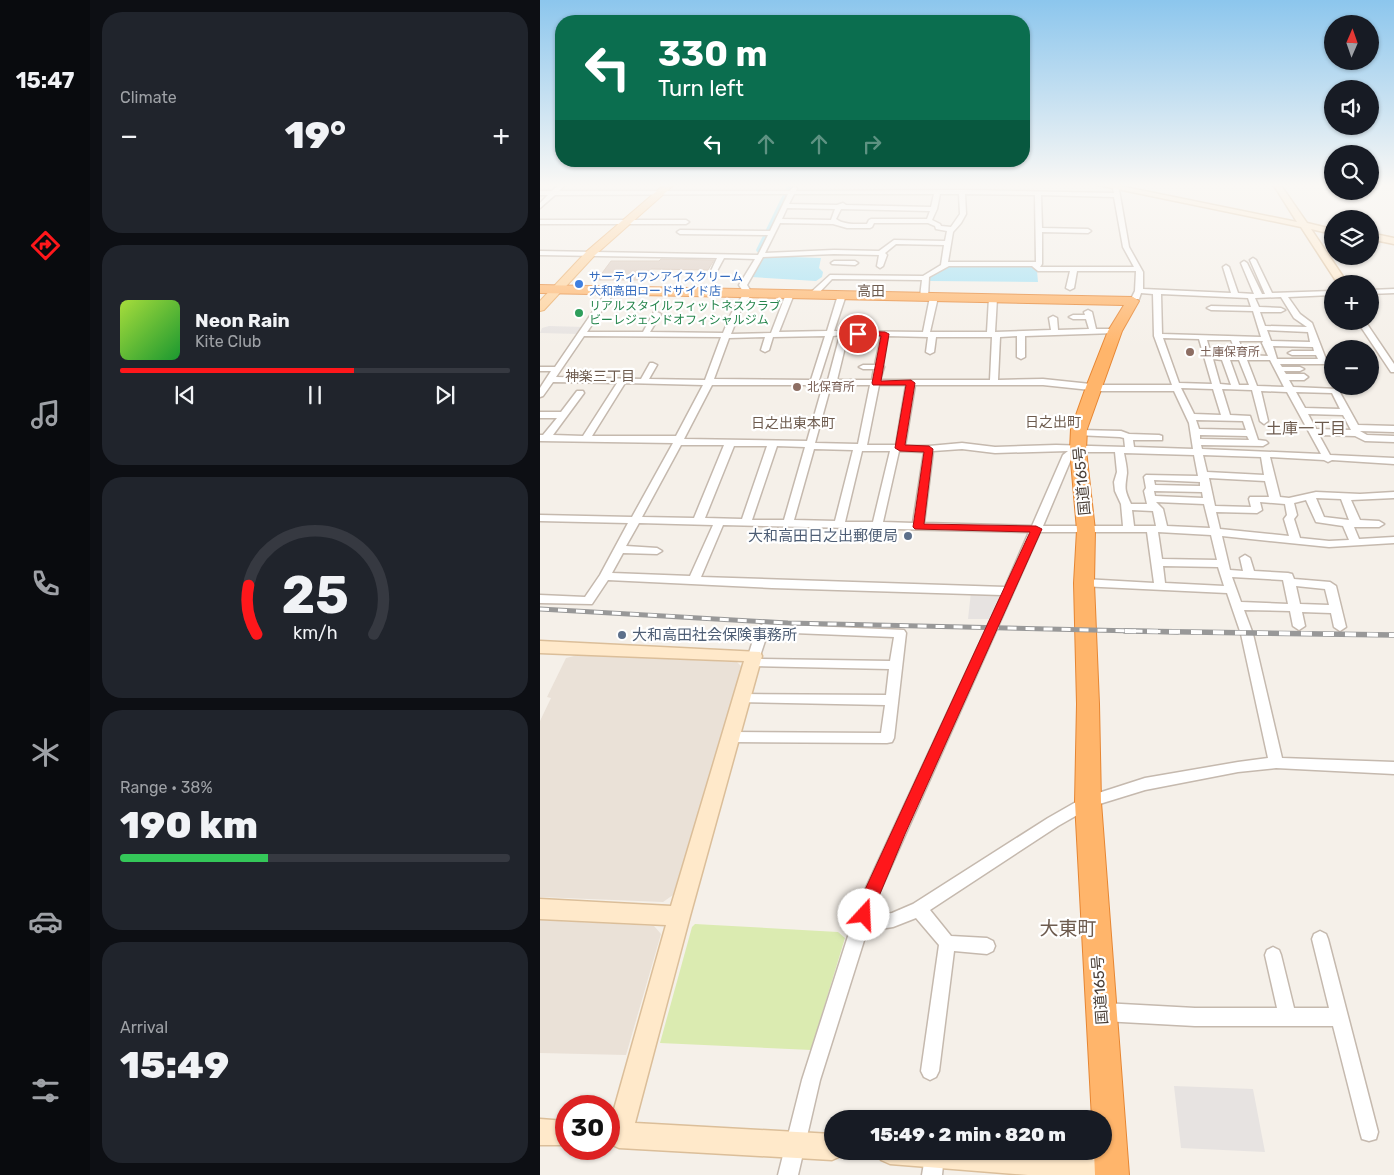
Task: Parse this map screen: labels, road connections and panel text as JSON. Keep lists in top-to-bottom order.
{
  "streets": {
    "highway": ["国道165号"]
  },
  "districts": [
    "高田",
    "神楽三丁目",
    "日之出町",
    "日之出東本町",
    "土庫一丁目",
    "大東町"
  ],
  "places": [
    "サーティワンアイスクリーム 大和高田ロードサイド店",
    "リアルスタイルフィットネスクラブ ビーレジェンドオフィシャルジム",
    "土庫保育所",
    "北保育所",
    "大和高田日之出郵便局",
    "大和高田社会保険事務所"
  ],
  "north": "top",
  "page": {
    "tabs": "15:47",
    "tile": [
      "Climate",
      ["Range · 38%", "190 km"],
      ["Arrival", "15:49"]
    ],
    "map_buttons": ["+", "−"],
    "turn": ["330 m", "Turn left"],
    "heat": ["−", "19°", "+"],
    "song": ["Neon Rain", "Kite Club"],
    "limit": "30",
    "trip": "15:49 · 2 min · 820 m",
    "gauge": ["25", "km/h"]
  }
}
